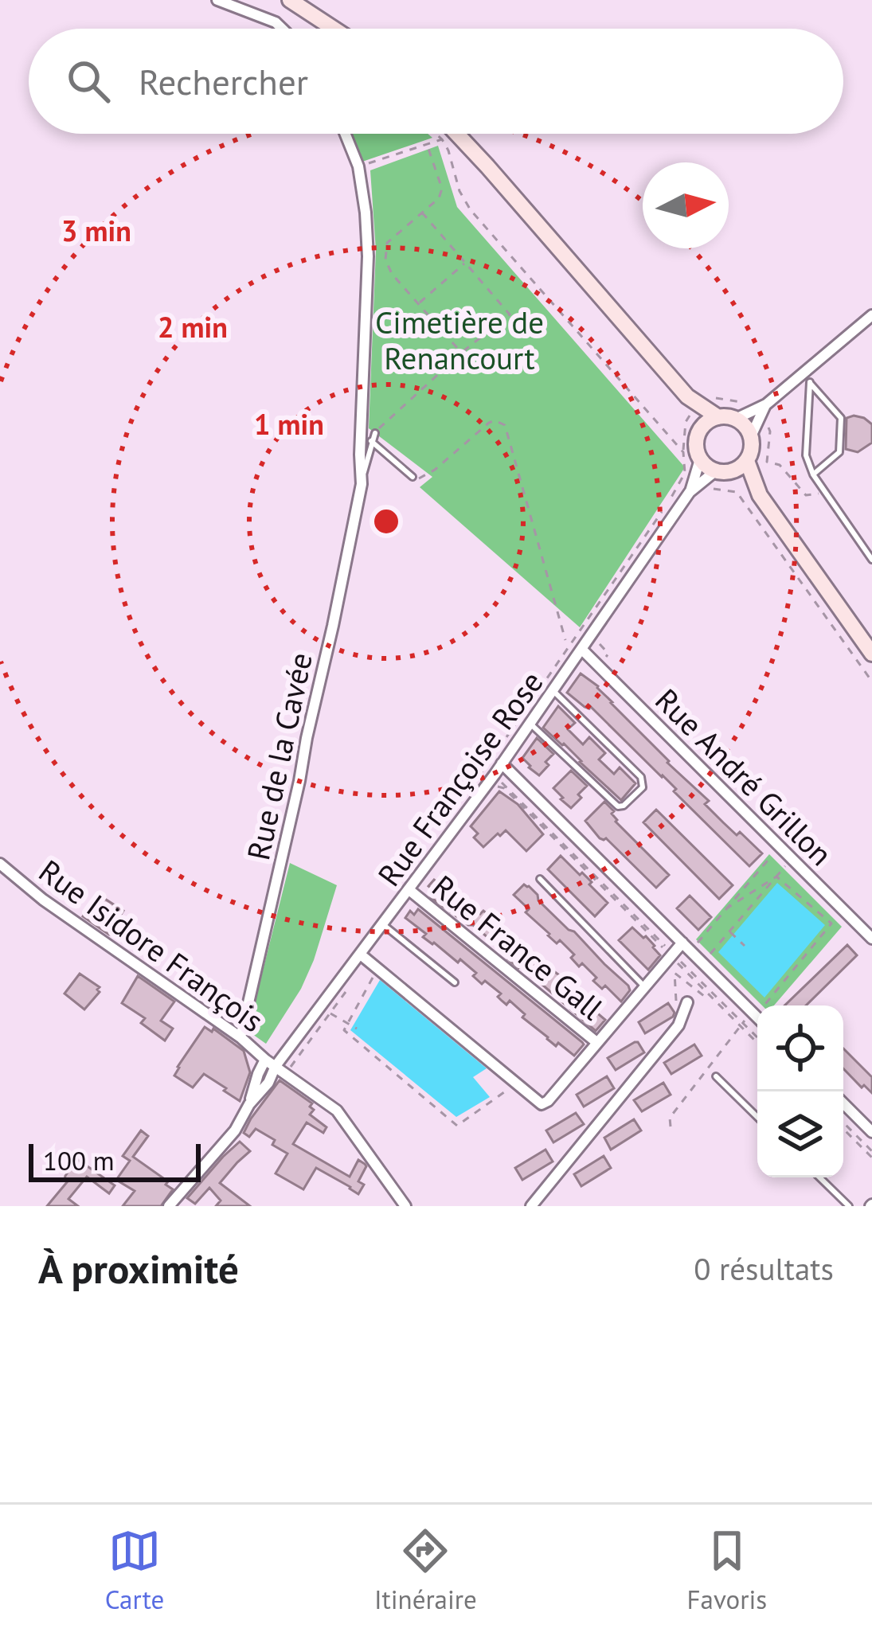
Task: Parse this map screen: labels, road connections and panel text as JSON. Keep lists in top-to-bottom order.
{
  "streets": {
    "street": [
      "Rue de la Cavée",
      "Rue André Grillon",
      "Rue Françoise Rose",
      "Rue Isidore François",
      "Rue France Gall"
    ]
  },
  "crossings": [
    ["Rue de la Cavée", "Rue Isidore François"],
    ["Rue André Grillon", "Rue Françoise Rose"],
    ["Rue Françoise Rose", "Rue Isidore François"],
    ["Rue Françoise Rose", "Rue France Gall"]
  ],
  "parks": ["Cimetière de Renancourt"],
  "scale_bar": "100 m",
  "north": "right",
  "page": {
    "search": "Rechercher",
    "scale": "100 m",
    "heading": ["À proximité", "0 résultats"],
    "nav": ["Carte", "Itinéraire", "Favoris"]
  },
  "rings": ["3 min", "2 min", "1 min"]
}
